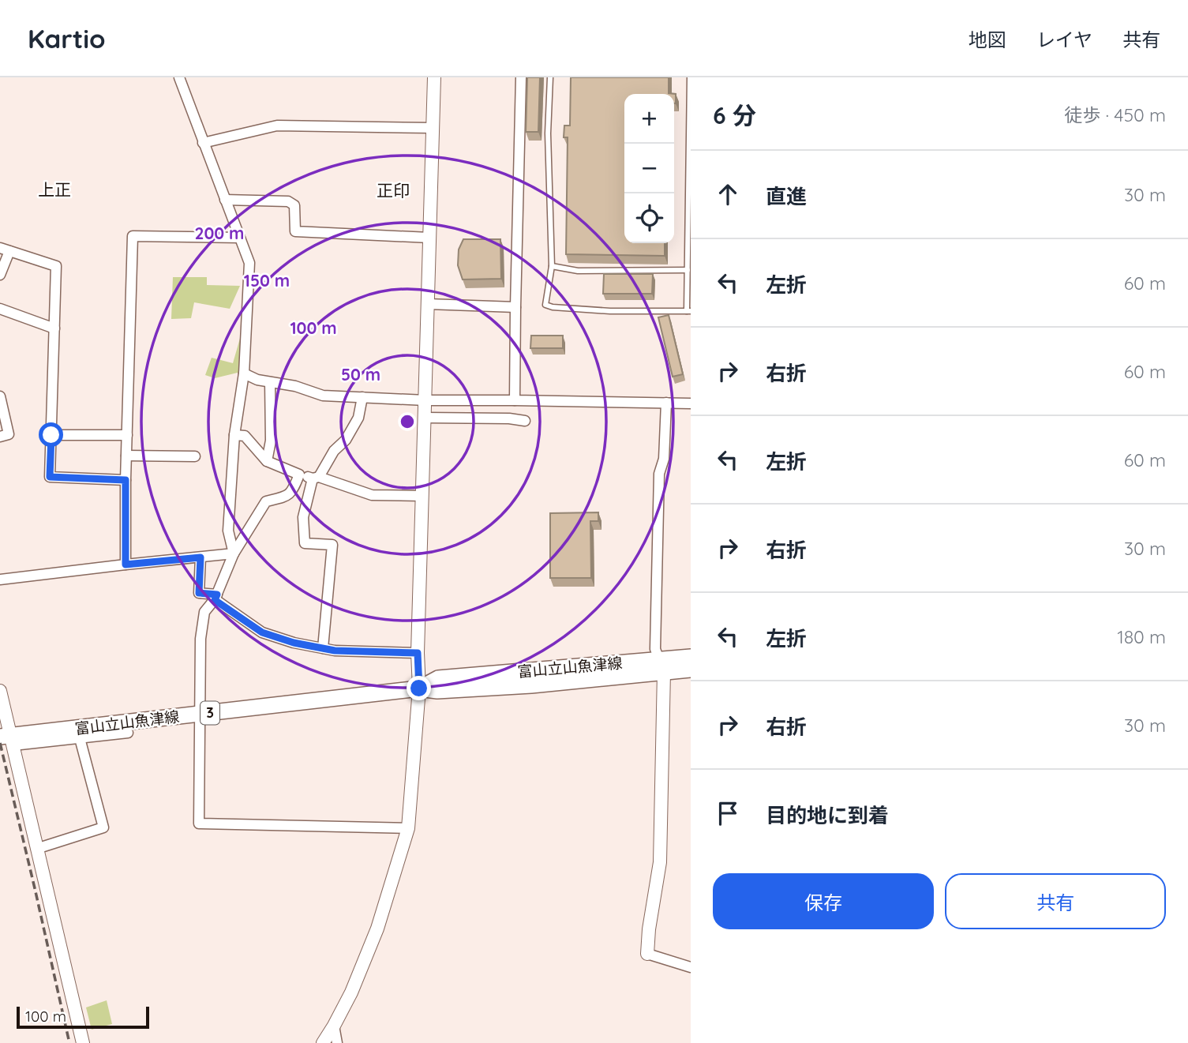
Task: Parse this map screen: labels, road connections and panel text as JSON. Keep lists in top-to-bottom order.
{
  "streets": {
    "main road": ["富山立山魚津線", "3"]
  },
  "districts": ["上正", "正印"],
  "scale_bar": "100 m",
  "page": {
    "header": "Kartio",
    "nav": ["地図", "レイヤ", "共有"],
    "heading": ["6 分", "徒歩 · 450 m"],
    "map_buttons": ["+", "−"],
    "list": [
      ["直進", "30 m"],
      ["左折", "60 m"],
      ["右折", "60 m"],
      ["左折", "60 m"],
      ["右折", "30 m"],
      ["左折", "180 m"],
      ["右折", "30 m"],
      "目的地に到着"
    ],
    "buttons": ["保存", "共有"],
    "scale": "100 m"
  },
  "rings": [
    "200 m",
    "150 m",
    "100 m",
    "50 m"
  ]
}
